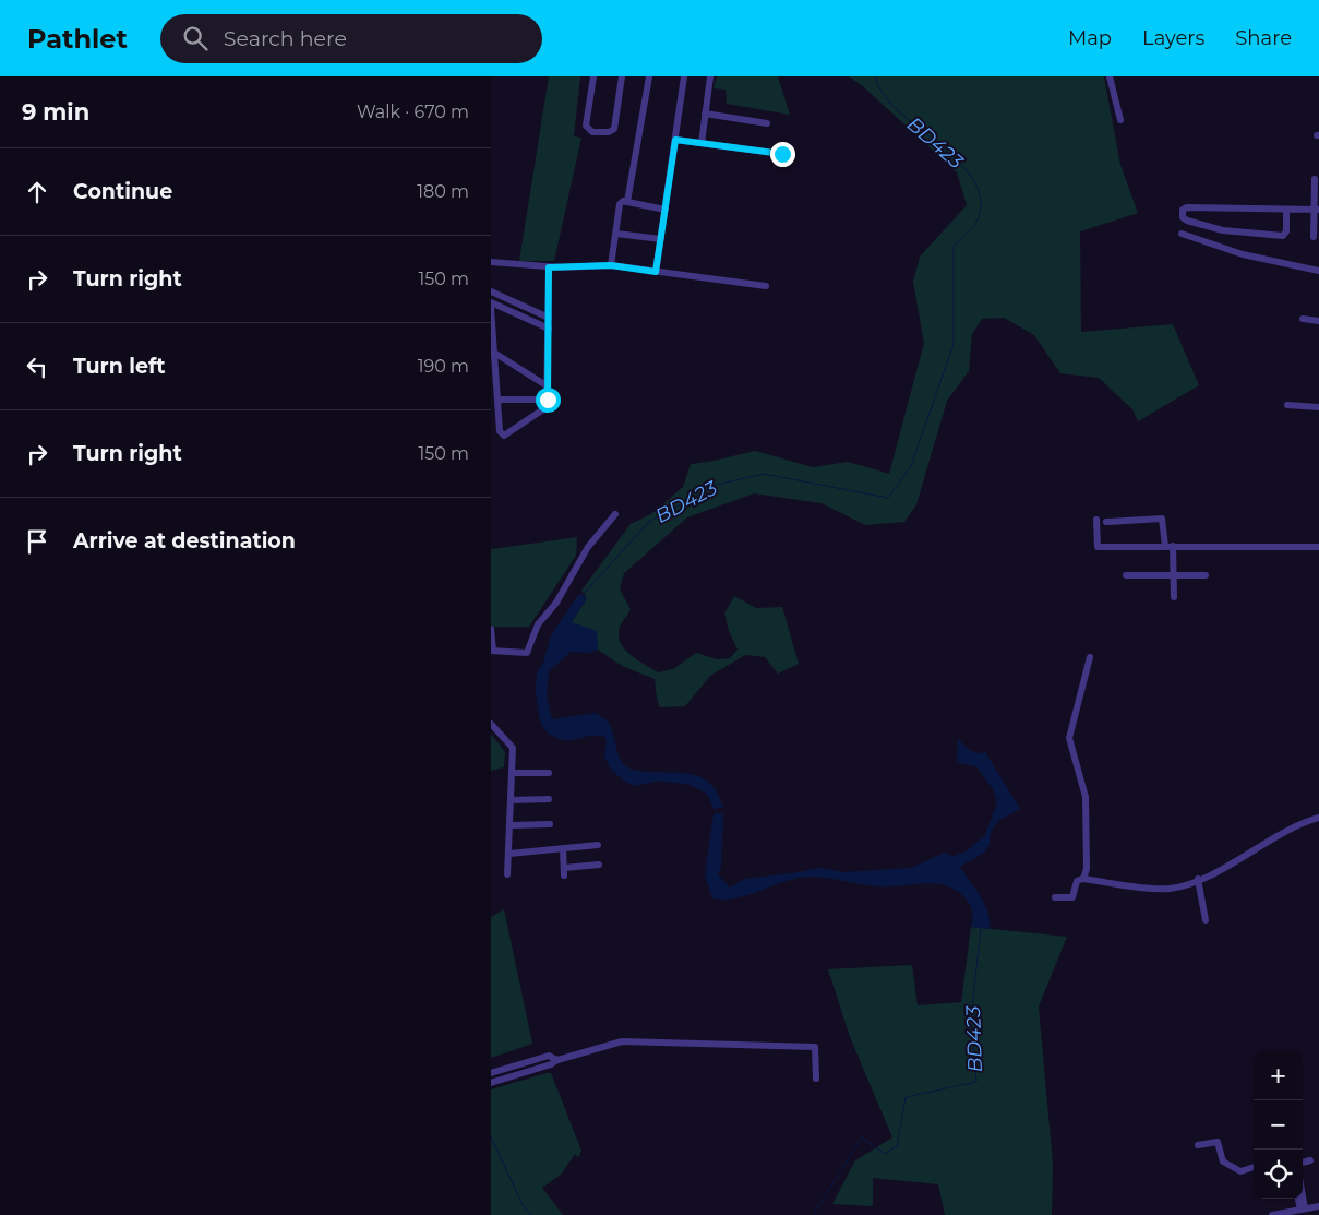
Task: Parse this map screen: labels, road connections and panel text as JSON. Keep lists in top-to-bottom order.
{
  "water": ["BD423"],
  "page": {
    "header": "Pathlet",
    "search": "Search here",
    "nav": ["Map", "Layers", "Share"],
    "heading": ["9 min", "Walk · 670 m"],
    "list": [
      ["Continue", "180 m"],
      ["Turn right", "150 m"],
      ["Turn left", "190 m"],
      ["Turn right", "150 m"],
      "Arrive at destination"
    ],
    "map_buttons": ["+", "−"]
  }
}
